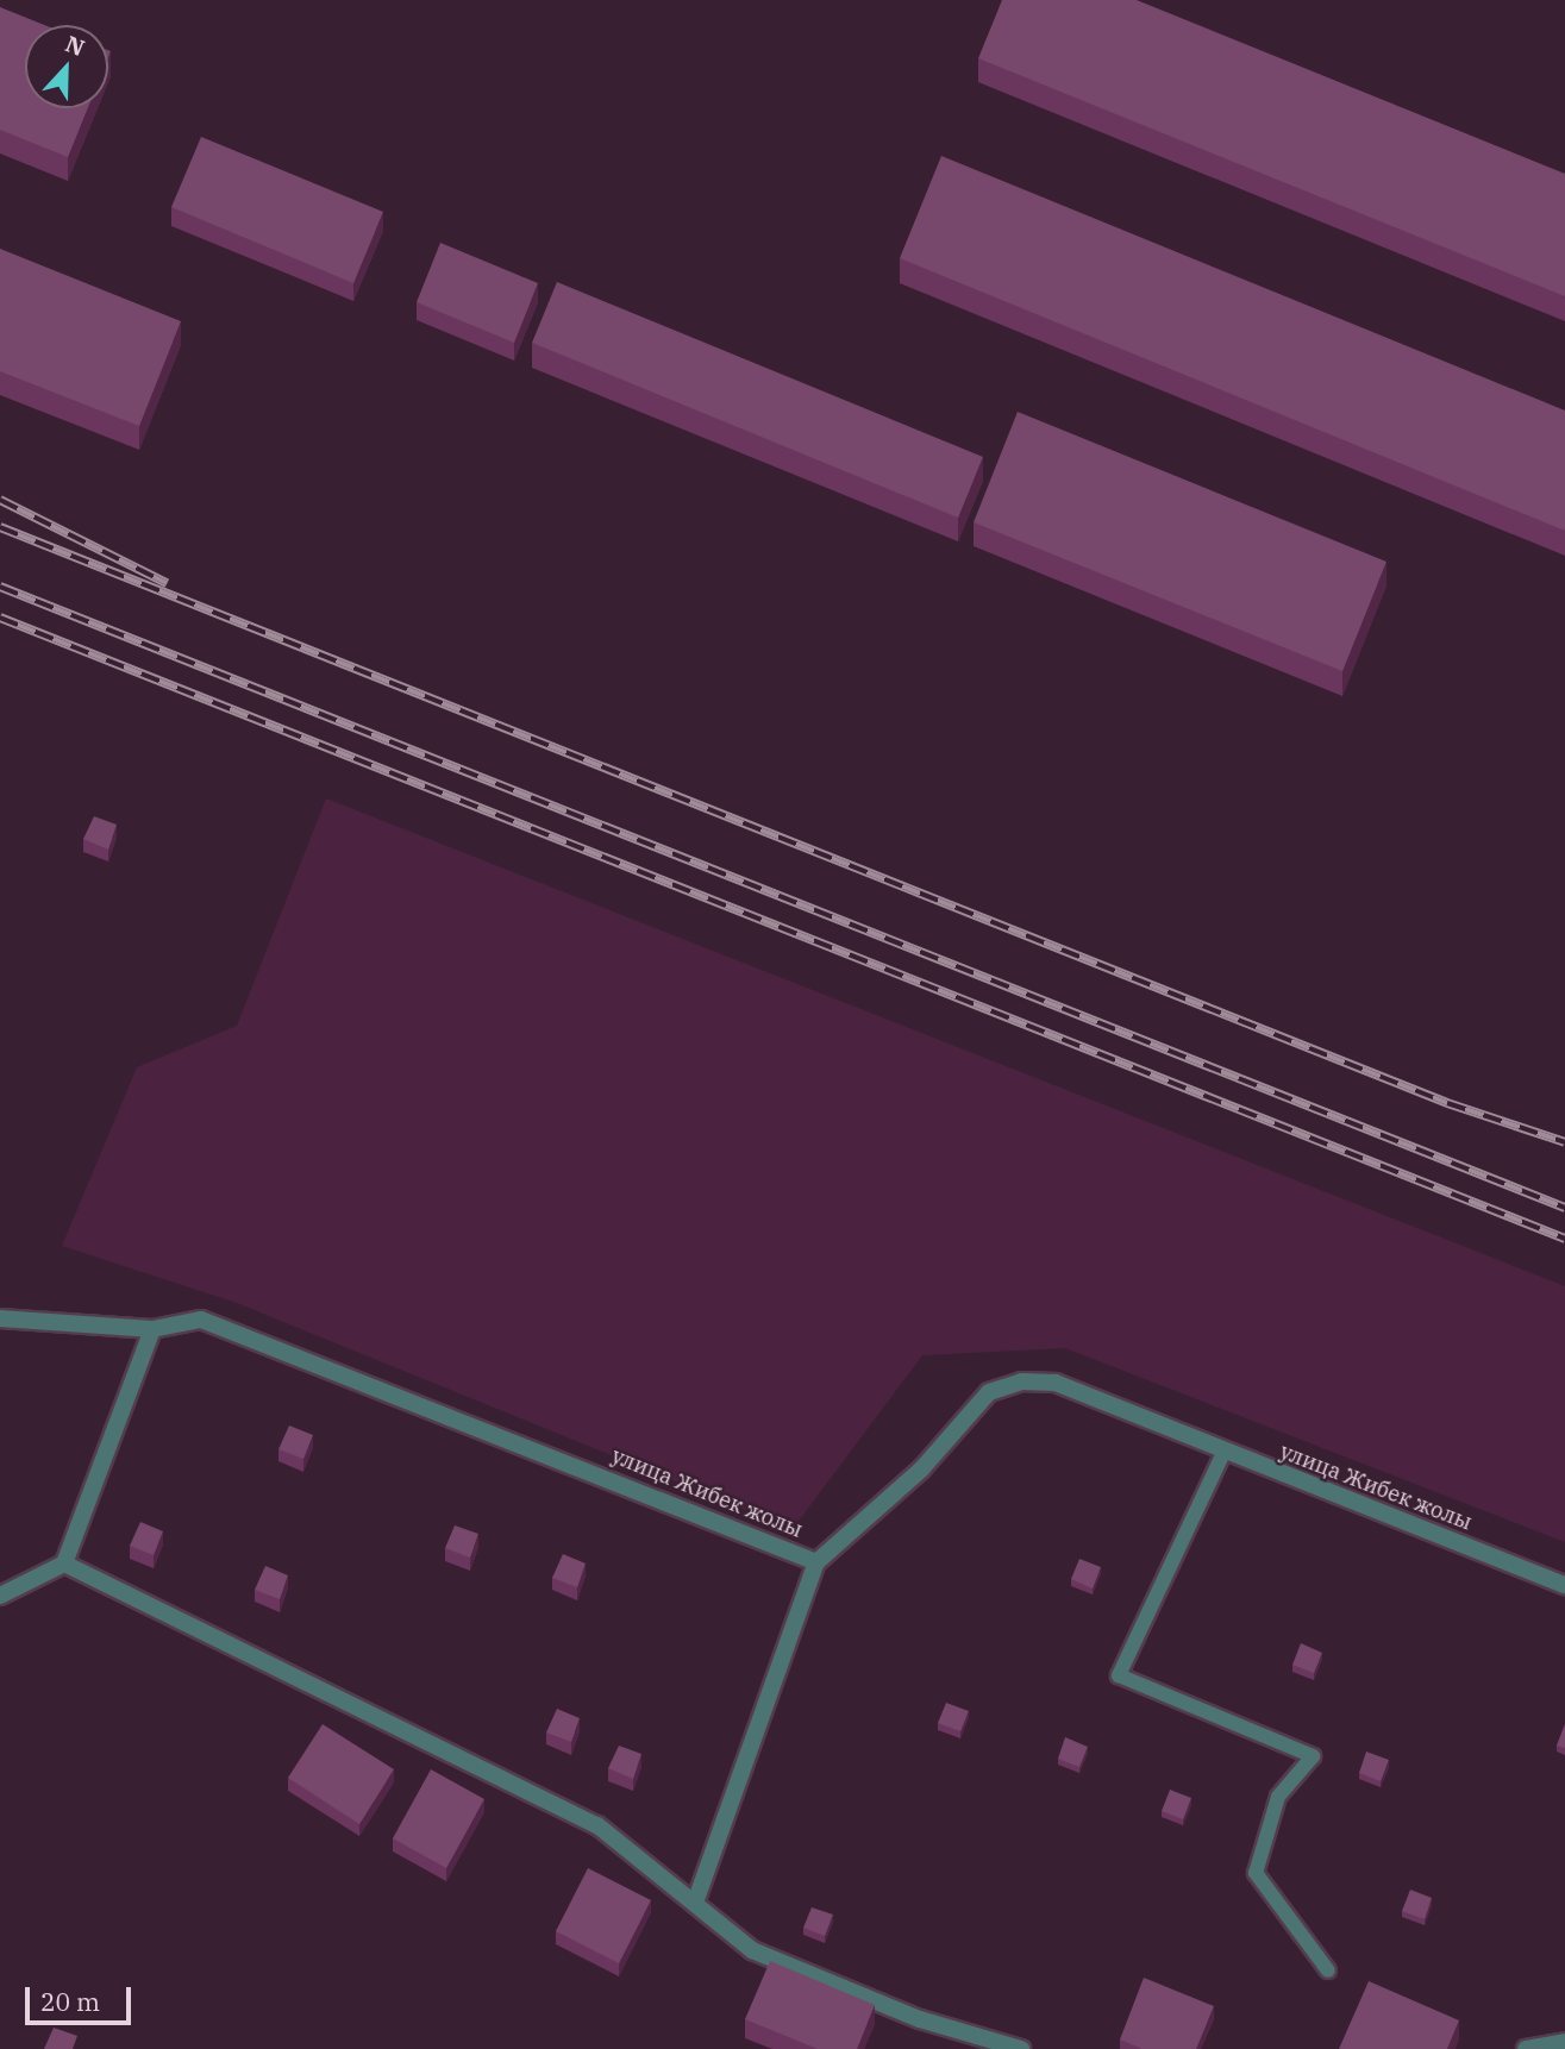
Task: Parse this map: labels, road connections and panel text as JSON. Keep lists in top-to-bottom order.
{
  "streets": {
    "street": ["улица Жибек жолы"]
  },
  "scale_bar": "20 m",
  "north": "top"
}
